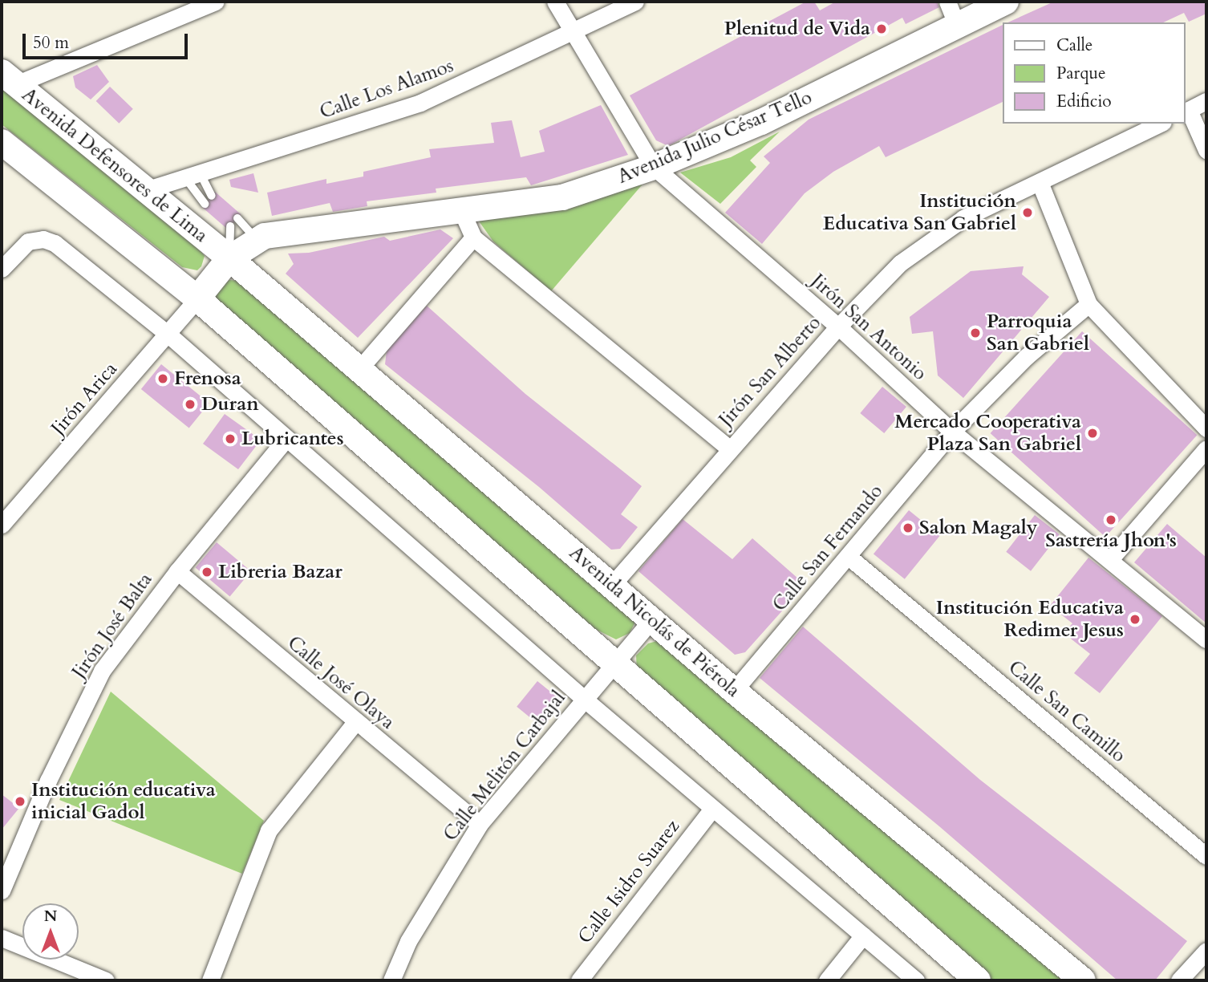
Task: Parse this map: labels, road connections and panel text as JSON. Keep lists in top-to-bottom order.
{
  "streets": {
    "main road": ["Avenida Julio César Tello", "Avenida Defensores de Lima", "Avenida Nicolás de Piérola"],
    "street": [
      "Calle Los Alamos",
      "Jirón San Antonio",
      "Jirón San Alberto",
      "Jirón Arica",
      "Calle San Fernando",
      "Jirón José Balta",
      "Calle José Olaya",
      "Calle San Camillo",
      "Calle Melitón Carbajal",
      "Calle Isidro Suarez"
    ]
  },
  "crossings": [
    ["Calle Los Alamos", "Avenida Defensores de Lima"],
    ["Calle Los Alamos", "Jirón San Antonio"],
    ["Avenida Julio César Tello", "Avenida Defensores de Lima"],
    ["Avenida Julio César Tello", "Jirón San Antonio"],
    ["Avenida Julio César Tello", "Jirón Arica"],
    ["Avenida Julio César Tello", "Avenida Nicolás de Piérola"],
    ["Avenida Defensores de Lima", "Avenida Nicolás de Piérola"],
    ["Jirón San Antonio", "Jirón San Alberto"],
    ["Jirón San Antonio", "Calle San Fernando"],
    ["Jirón San Alberto", "Avenida Nicolás de Piérola"],
    ["Calle San Fernando", "Avenida Nicolás de Piérola"],
    ["Calle San Fernando", "Calle San Camillo"],
    ["Avenida Nicolás de Piérola", "Calle Melitón Carbajal"],
    ["Jirón José Balta", "Calle José Olaya"],
    ["Calle José Olaya", "Calle Melitón Carbajal"]
  ],
  "places": [
    "Plenitud de Vida",
    "Institución Educativa San Gabriel",
    "Parroquia San Gabriel",
    "Frenosa",
    "Duran",
    "Mercado Cooperativa Plaza San Gabriel",
    "Lubricantes",
    "Sastrería Jhon's",
    "Salon Magaly",
    "Libreria Bazar",
    "Institución Educativa Redimer Jesus",
    "Institución educativa inicial Gadol"
  ],
  "legend": ["Calle", "Parque", "Edificio"],
  "scale_bar": "50 m",
  "north": "top"
}
